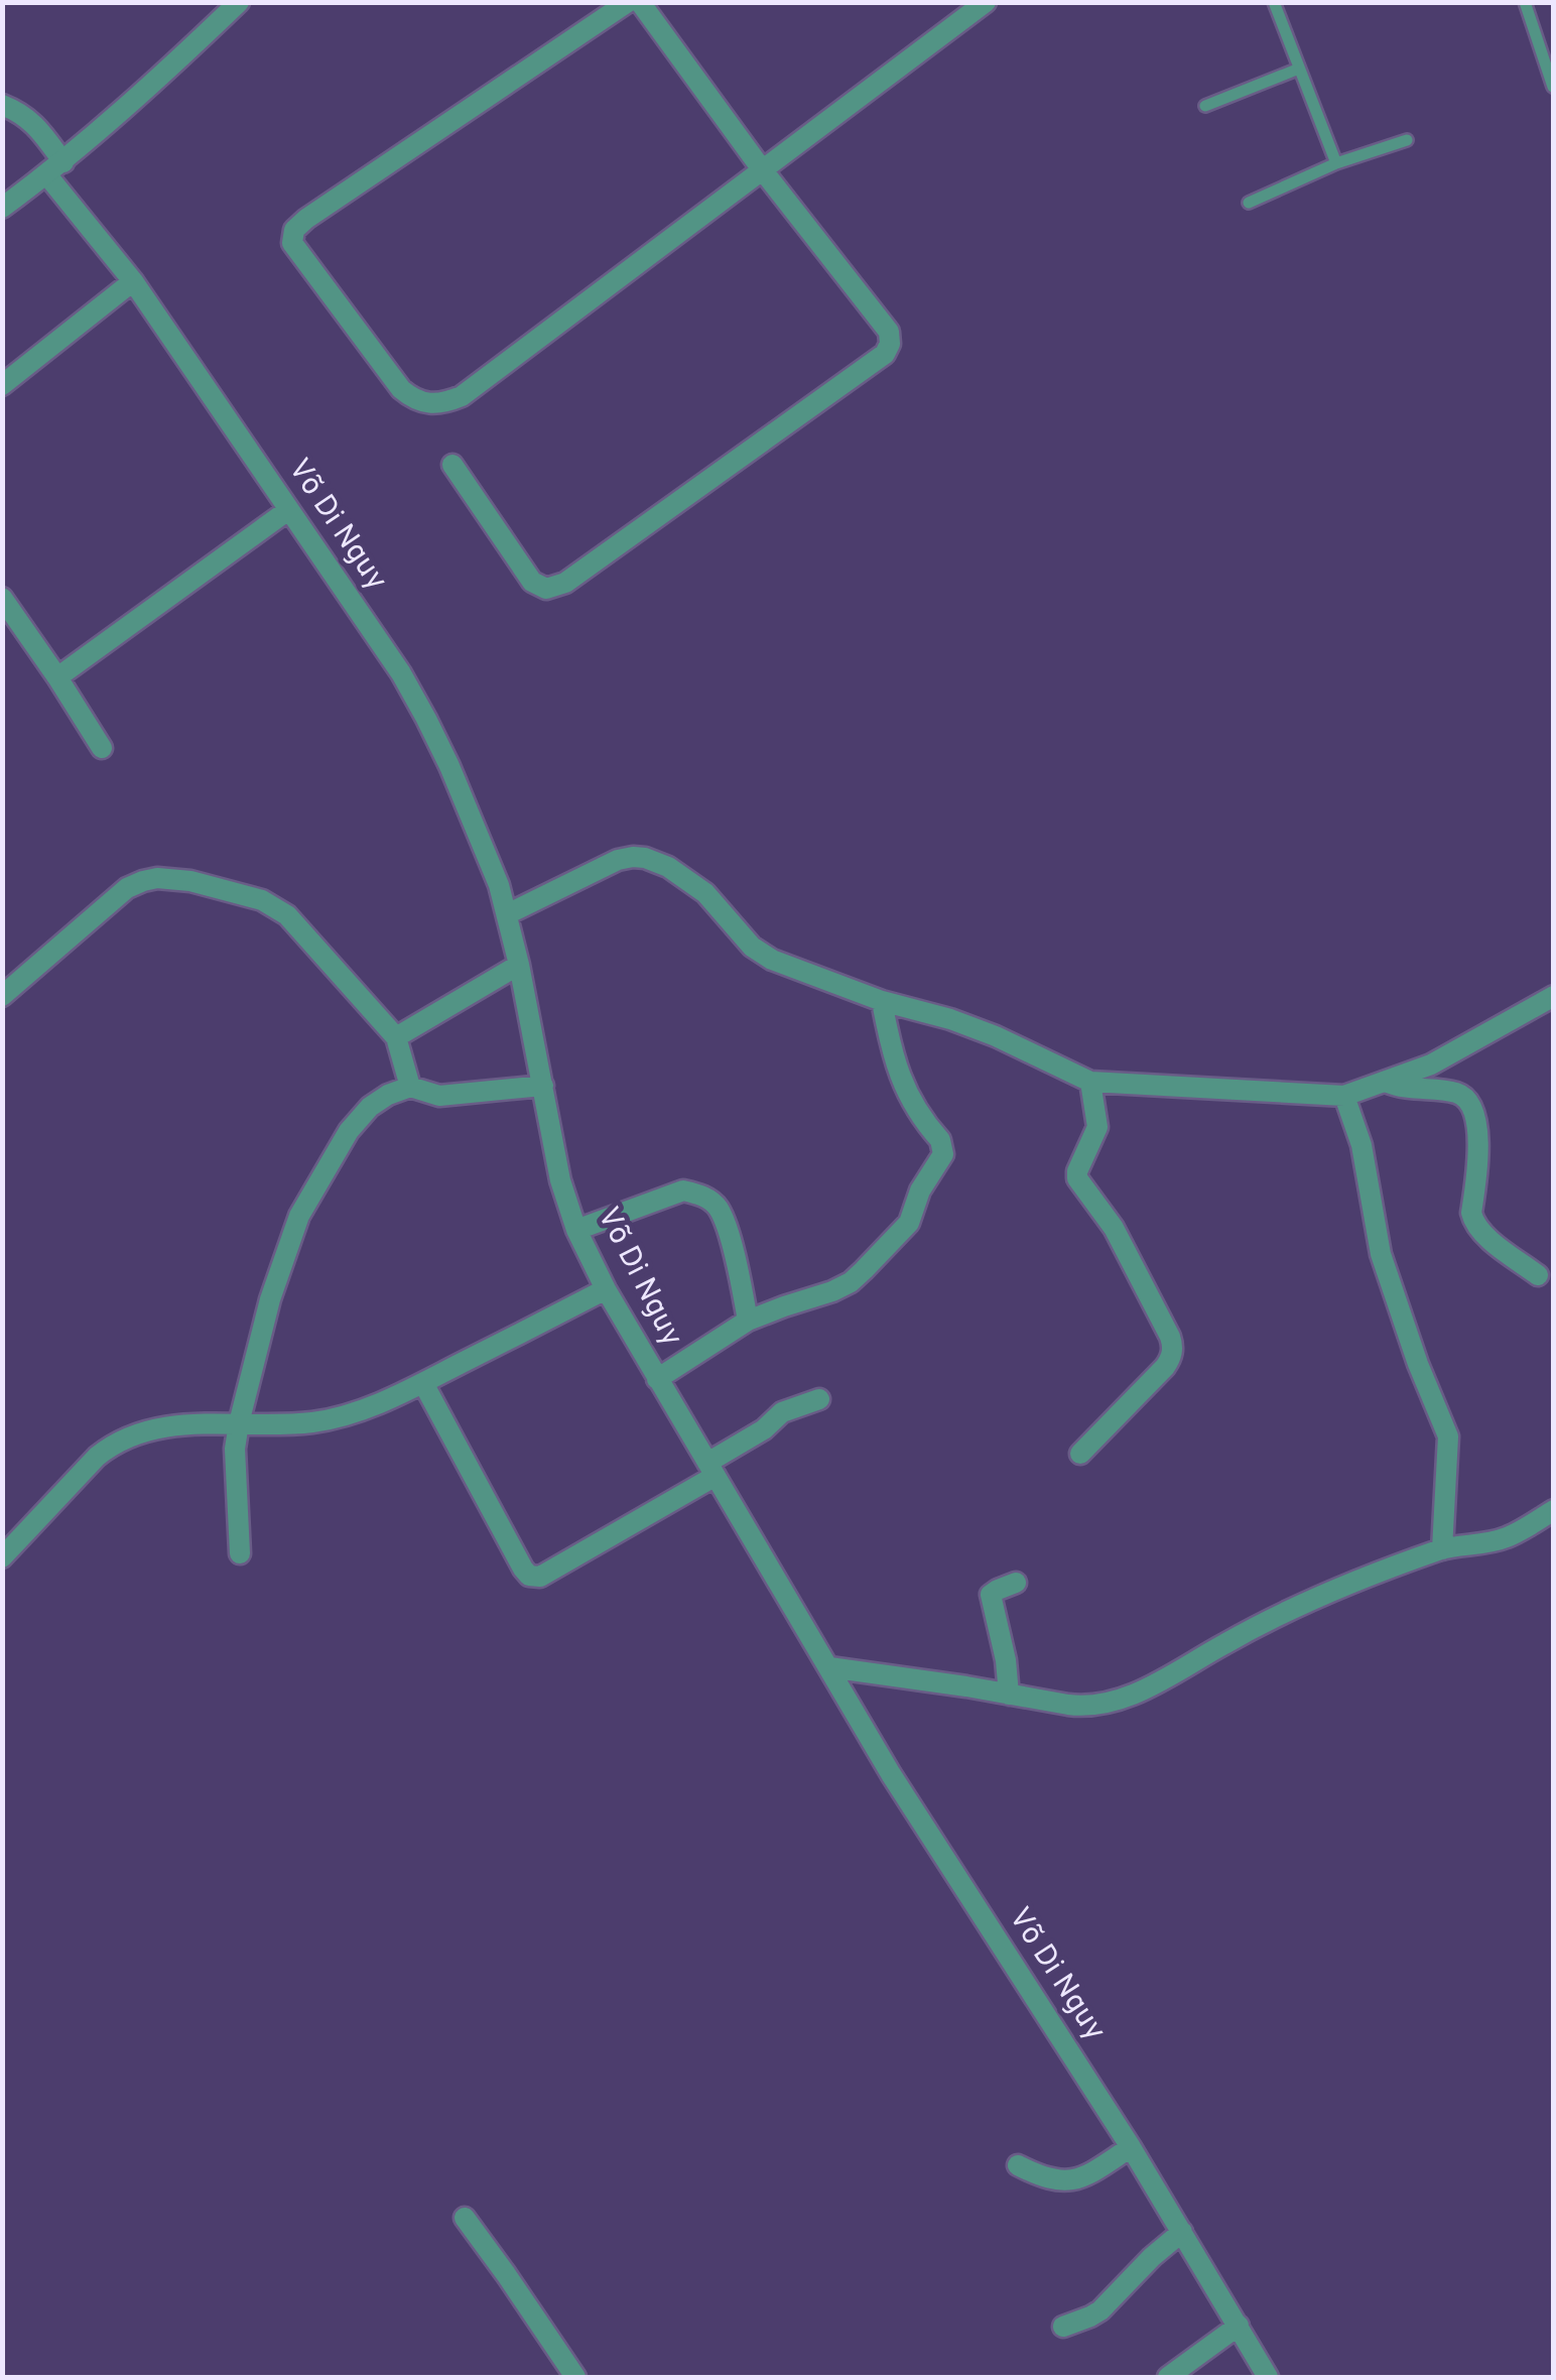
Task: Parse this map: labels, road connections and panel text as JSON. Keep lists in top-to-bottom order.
{
  "streets": {
    "street": ["Võ Di Nguy"]
  }
}
